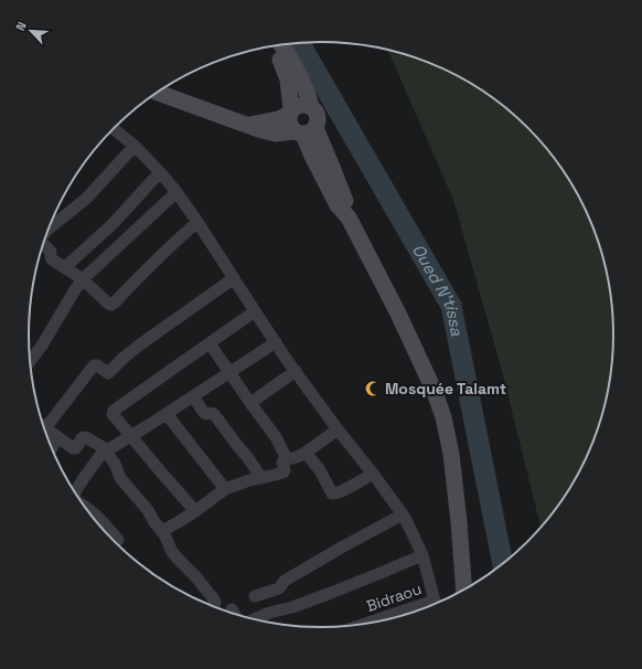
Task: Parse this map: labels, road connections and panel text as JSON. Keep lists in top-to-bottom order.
{
  "water": ["Oued N'tissa"],
  "places": {
    "mosque": ["Mosquée Talamt"]
  },
  "north": "top left"
}
